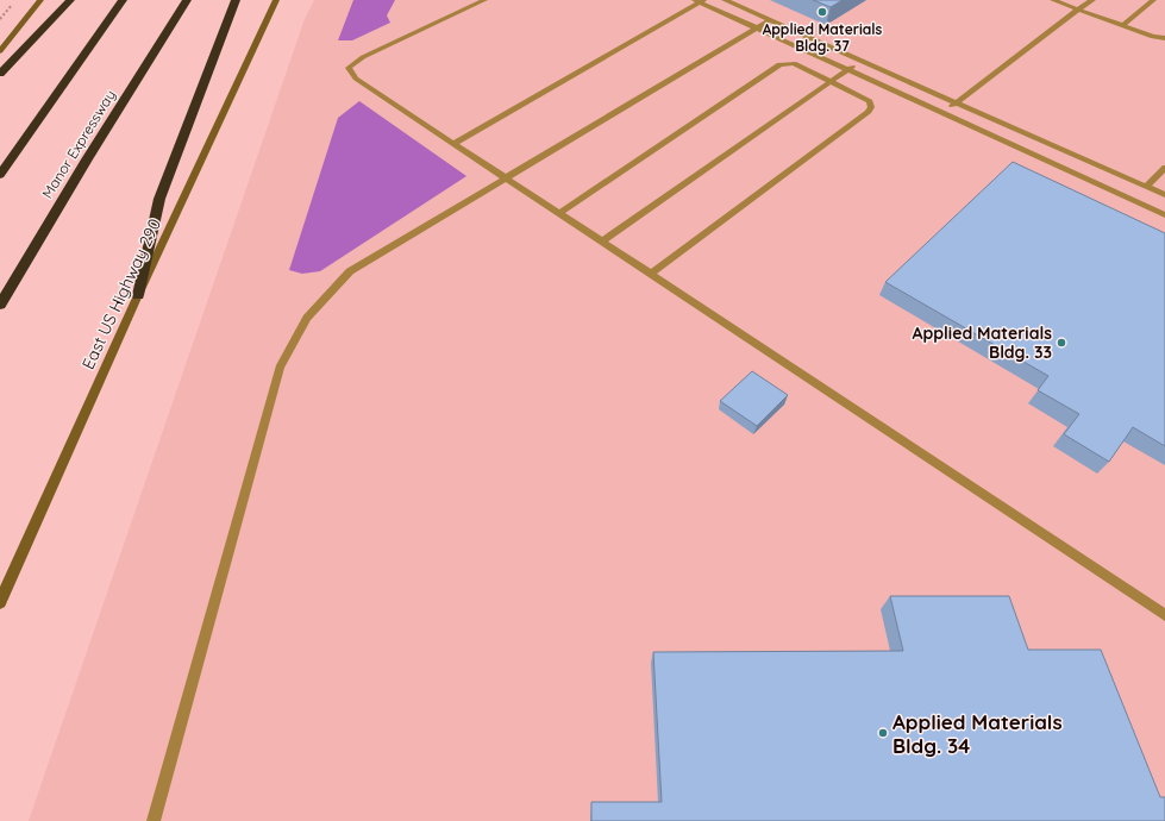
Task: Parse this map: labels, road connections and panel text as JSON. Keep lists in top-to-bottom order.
{
  "streets": {
    "highway": ["Manor Expressway"],
    "main road": ["East US Highway 290"]
  },
  "places": ["Applied Materials Bldg. 37", "Applied Materials Bldg. 33", "Applied Materials Bldg. 34"]
}
